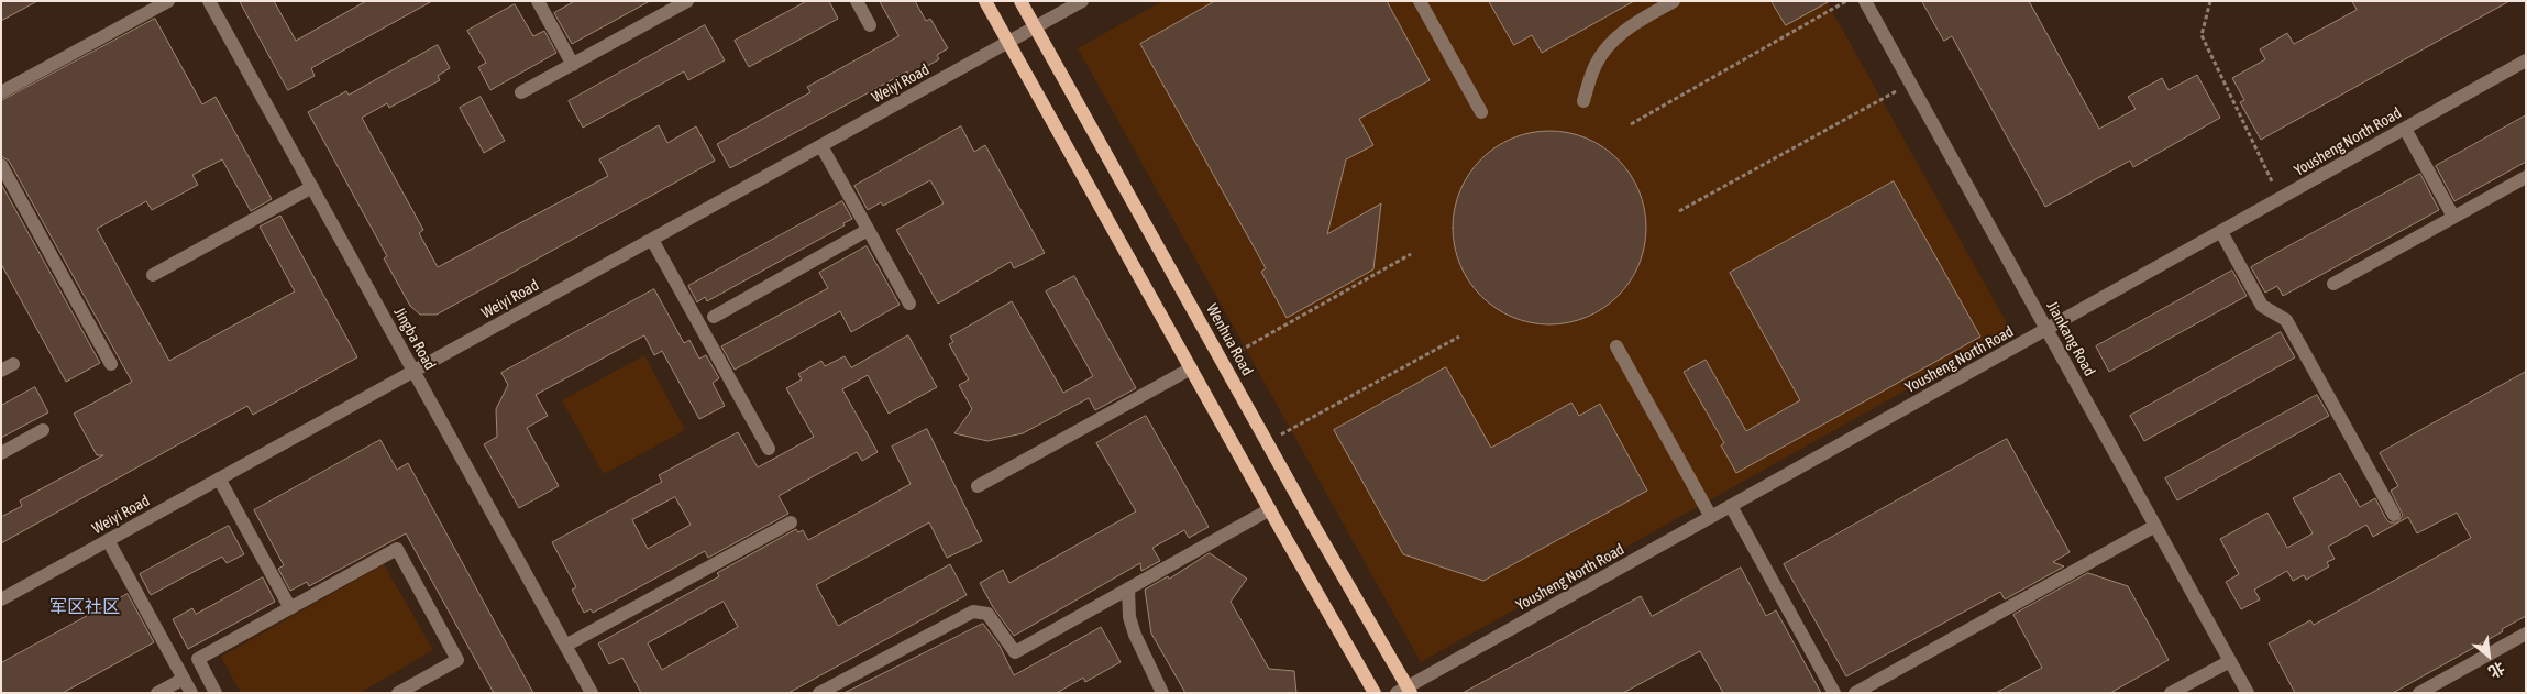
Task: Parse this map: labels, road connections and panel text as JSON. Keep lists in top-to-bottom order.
{
  "streets": {
    "main road": ["Wenhua Road"],
    "street": [
      "Weiyi Road",
      "Yousheng North Road",
      "Jingba Road",
      "Jiankang Road"
    ]
  },
  "crossings": [
    ["Weiyi Road", "Jingba Road"],
    ["Weiyi Road", "Wenhua Road"],
    ["Yousheng North Road", "Jiankang Road"],
    ["Yousheng North Road", "Wenhua Road"]
  ],
  "districts": ["军区社区"],
  "north": "bottom right"
}
